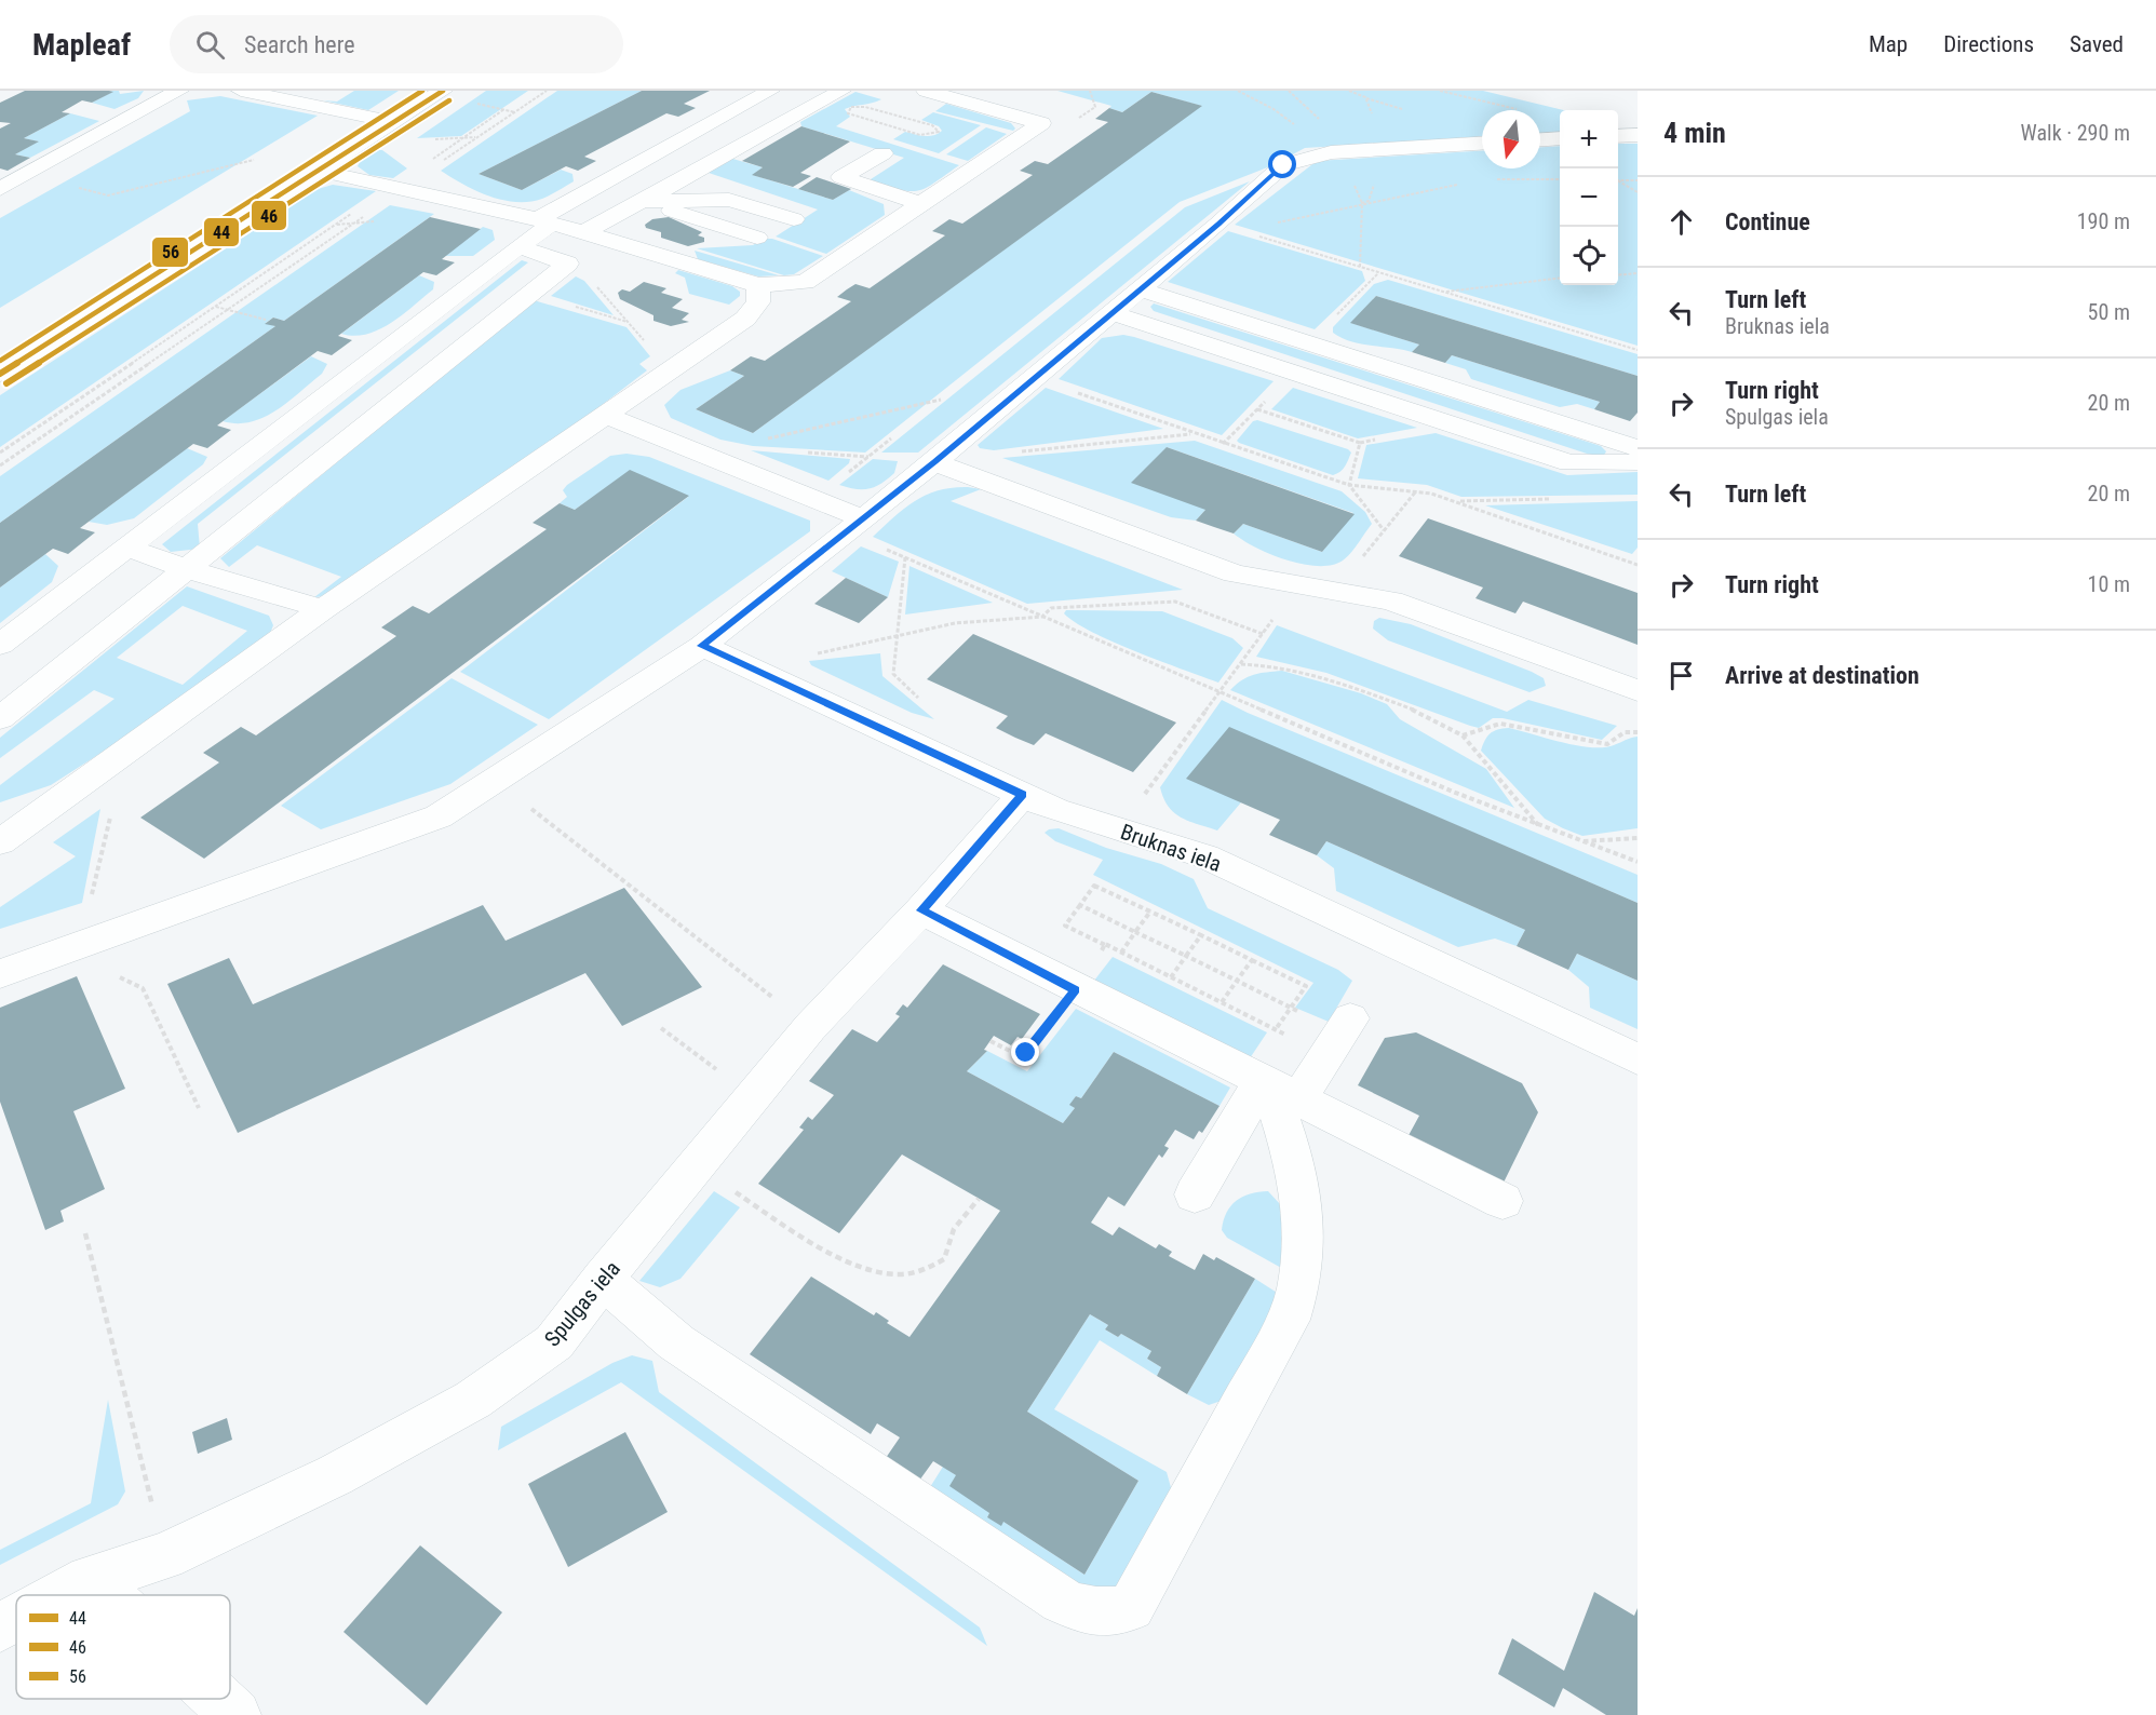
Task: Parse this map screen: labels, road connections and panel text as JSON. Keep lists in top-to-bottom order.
{
  "streets": {
    "street": ["Bruknas iela", "Spulgas iela"]
  },
  "crossings": [
    ["Bruknas iela", "Spulgas iela"]
  ],
  "lines": ["transit line 44", "transit line 56", "transit line 46"],
  "legend": ["44", "46", "56"],
  "north": "bottom",
  "page": {
    "header": "Mapleaf",
    "search": "Search here",
    "nav": ["Map", "Directions", "Saved"],
    "heading": ["4 min", "Walk · 290 m"],
    "map_buttons": ["+", "−"],
    "list": [
      ["Continue", "190 m"],
      ["Turn left", "Bruknas iela", "50 m"],
      ["Turn right", "Spulgas iela", "20 m"],
      ["Turn left", "20 m"],
      ["Turn right", "10 m"],
      "Arrive at destination"
    ]
  }
}
